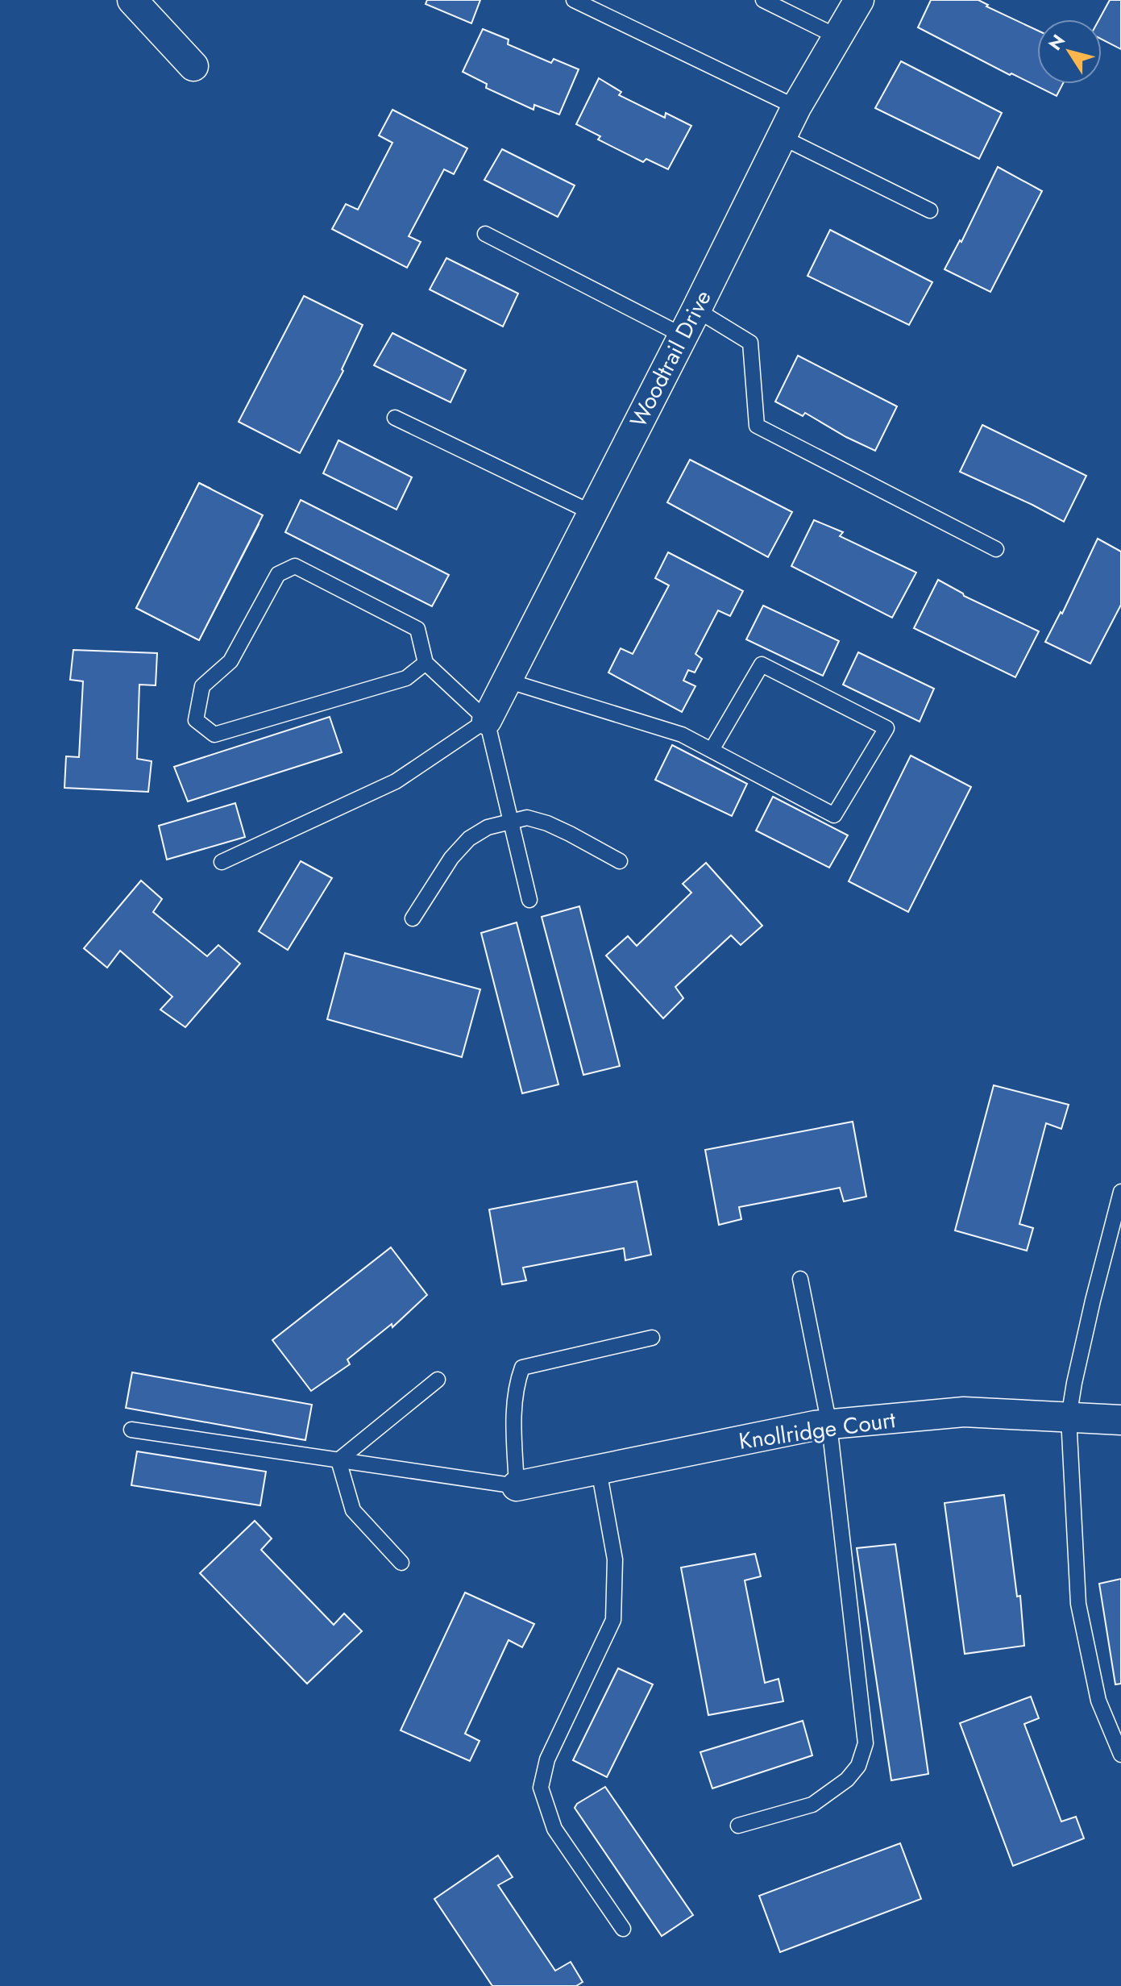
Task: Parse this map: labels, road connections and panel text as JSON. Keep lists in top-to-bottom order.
{
  "streets": {
    "street": ["Woodtrail Drive", "Knollridge Court"]
  },
  "north": "top left"
}
